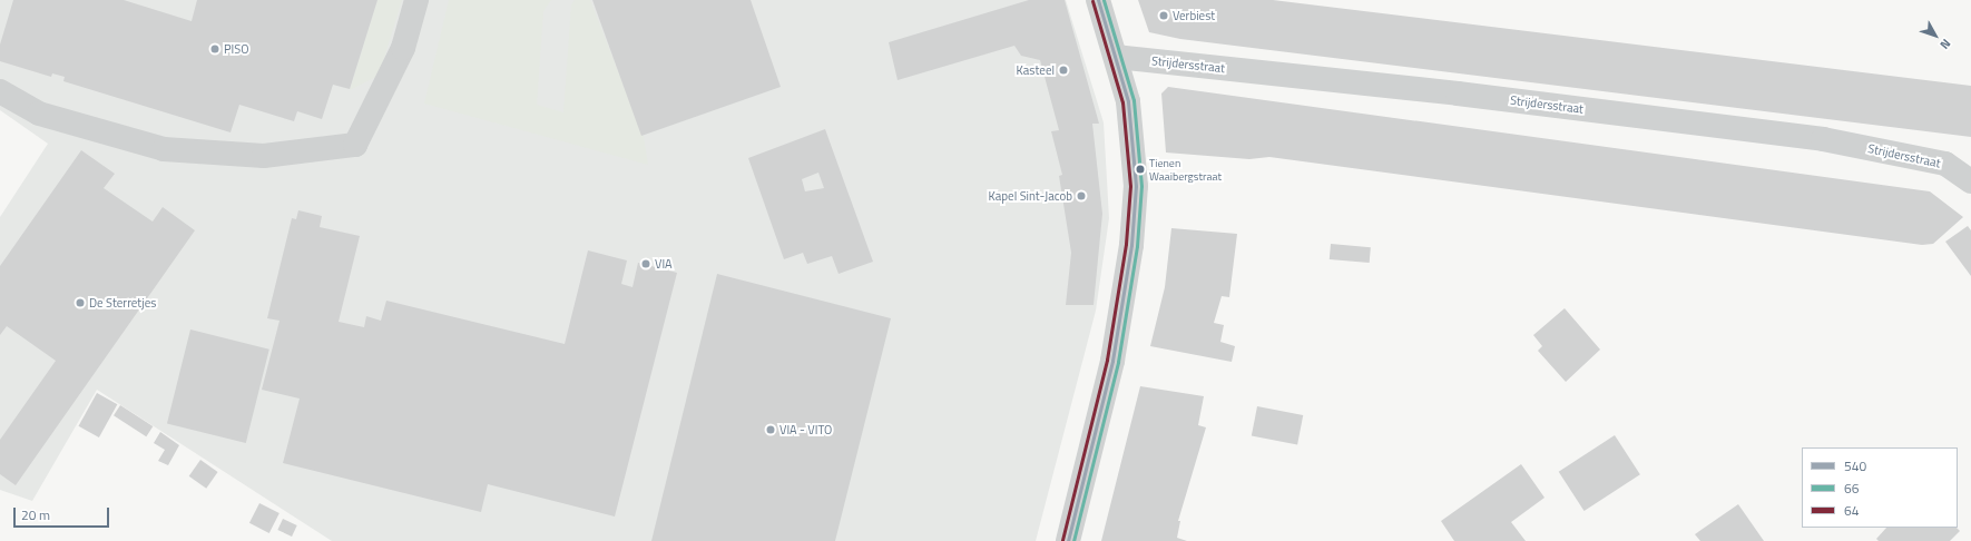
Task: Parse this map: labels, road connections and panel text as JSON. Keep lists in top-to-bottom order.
{
  "streets": {
    "street": ["Strijdersstraat"]
  },
  "places": [
    "Verbiest",
    "PISO",
    "Kasteel",
    "Tienen Waaibergstraat",
    "Kapel Sint-Jacob",
    "VIA",
    "De Sterretjes",
    "VIA - VITO"
  ],
  "lines": ["transit line 540", "transit line 66", "transit line 64"],
  "legend": ["540", "66", "64"],
  "scale_bar": "20 m",
  "north": "bottom right"
}
